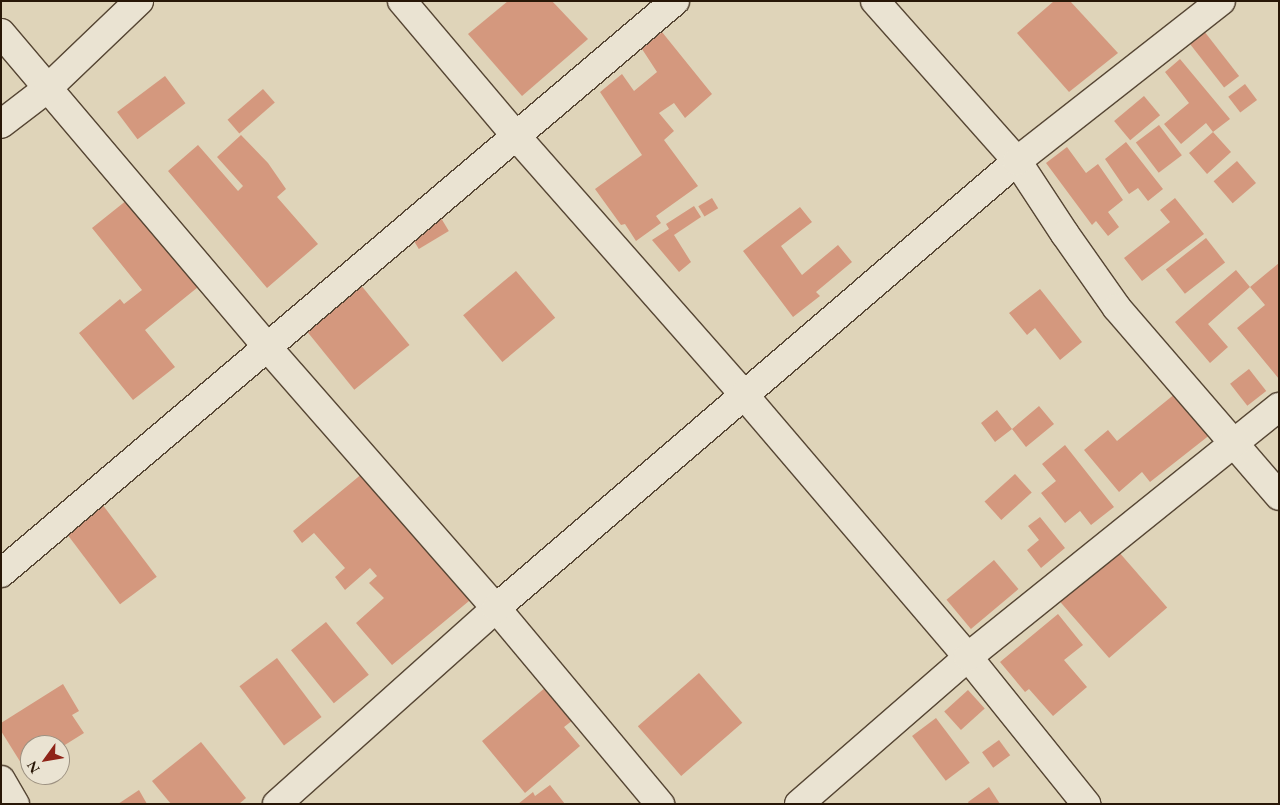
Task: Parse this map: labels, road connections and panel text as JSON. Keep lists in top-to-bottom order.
{
  "north": "bottom left"
}
